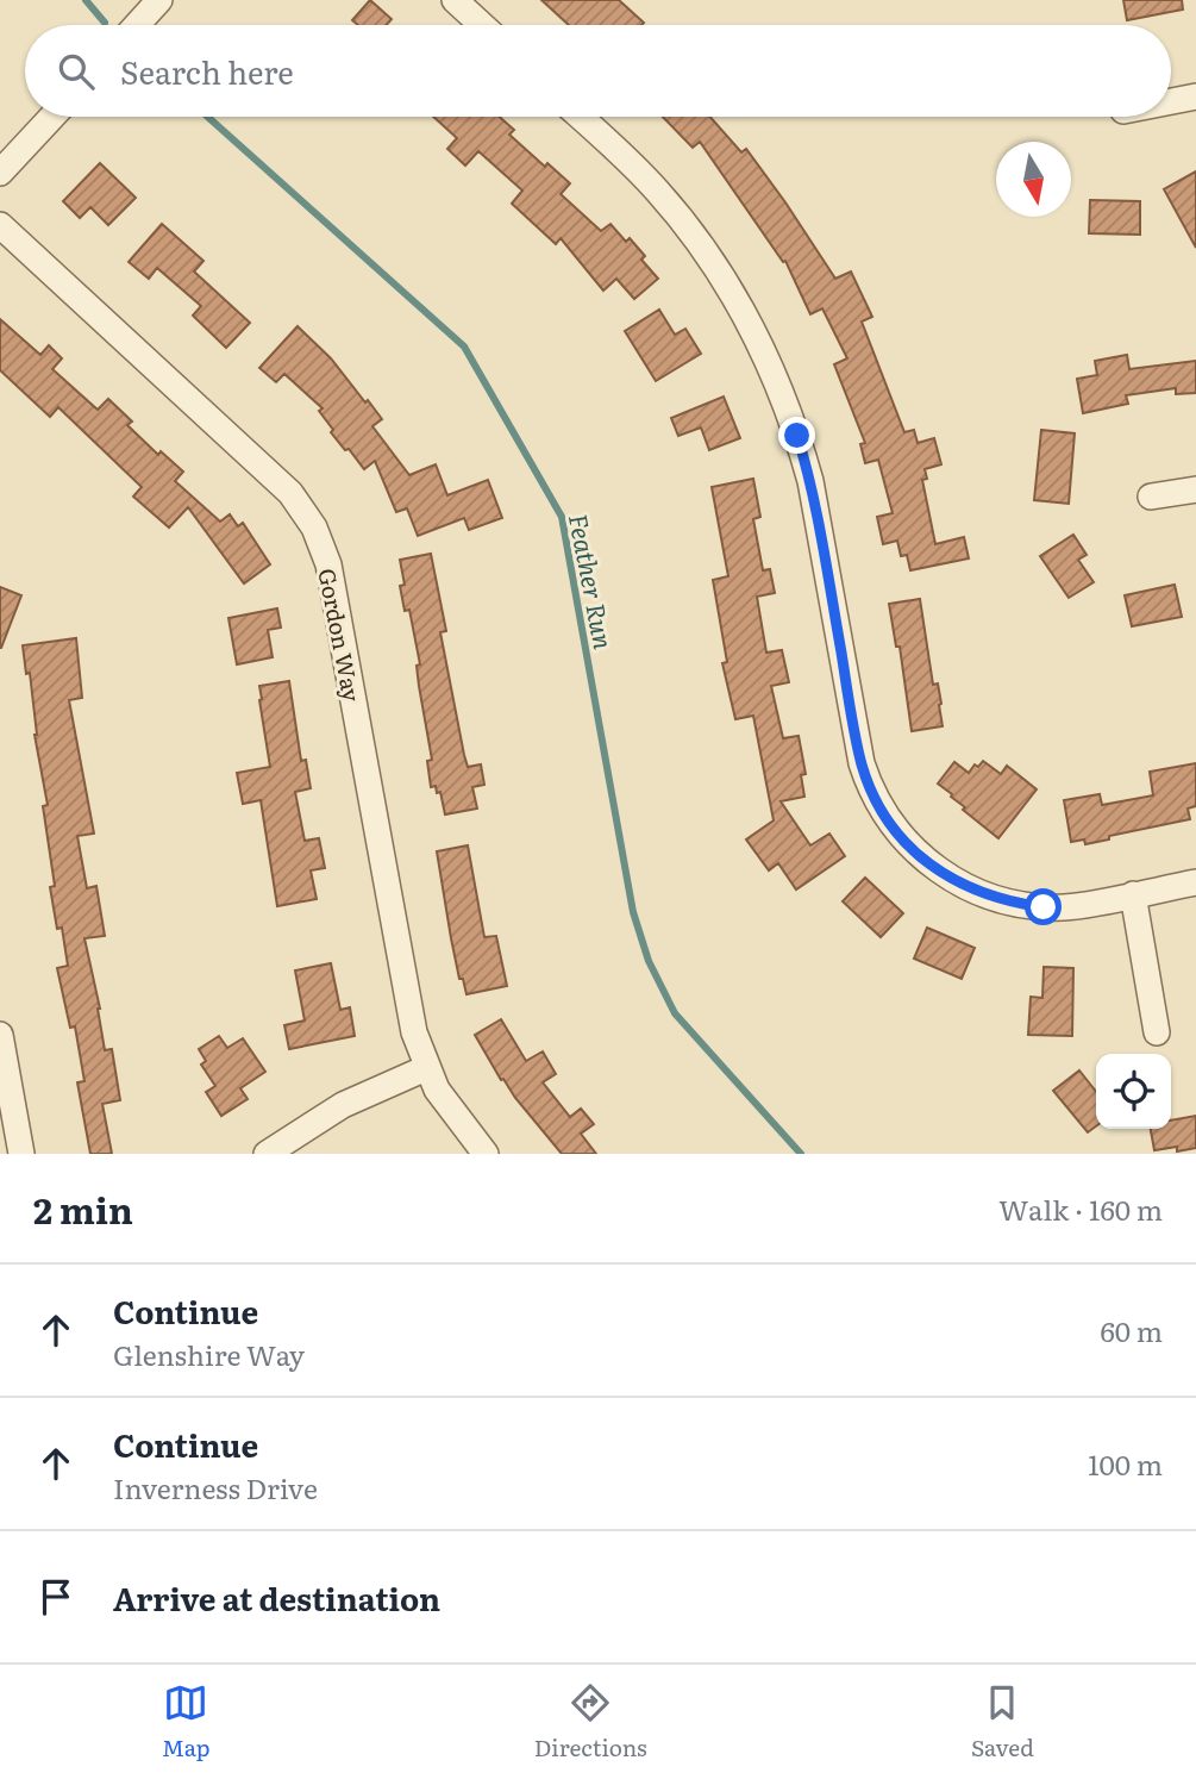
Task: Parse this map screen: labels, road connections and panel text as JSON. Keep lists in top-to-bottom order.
{
  "streets": {
    "street": ["Gordon Way"]
  },
  "water": ["Feather Run"],
  "north": "bottom",
  "page": {
    "search": "Search here",
    "heading": ["2 min", "Walk · 160 m"],
    "list": [
      ["Continue", "Glenshire Way", "60 m"],
      ["Continue", "Inverness Drive", "100 m"],
      "Arrive at destination"
    ],
    "nav": ["Map", "Directions", "Saved"]
  }
}
